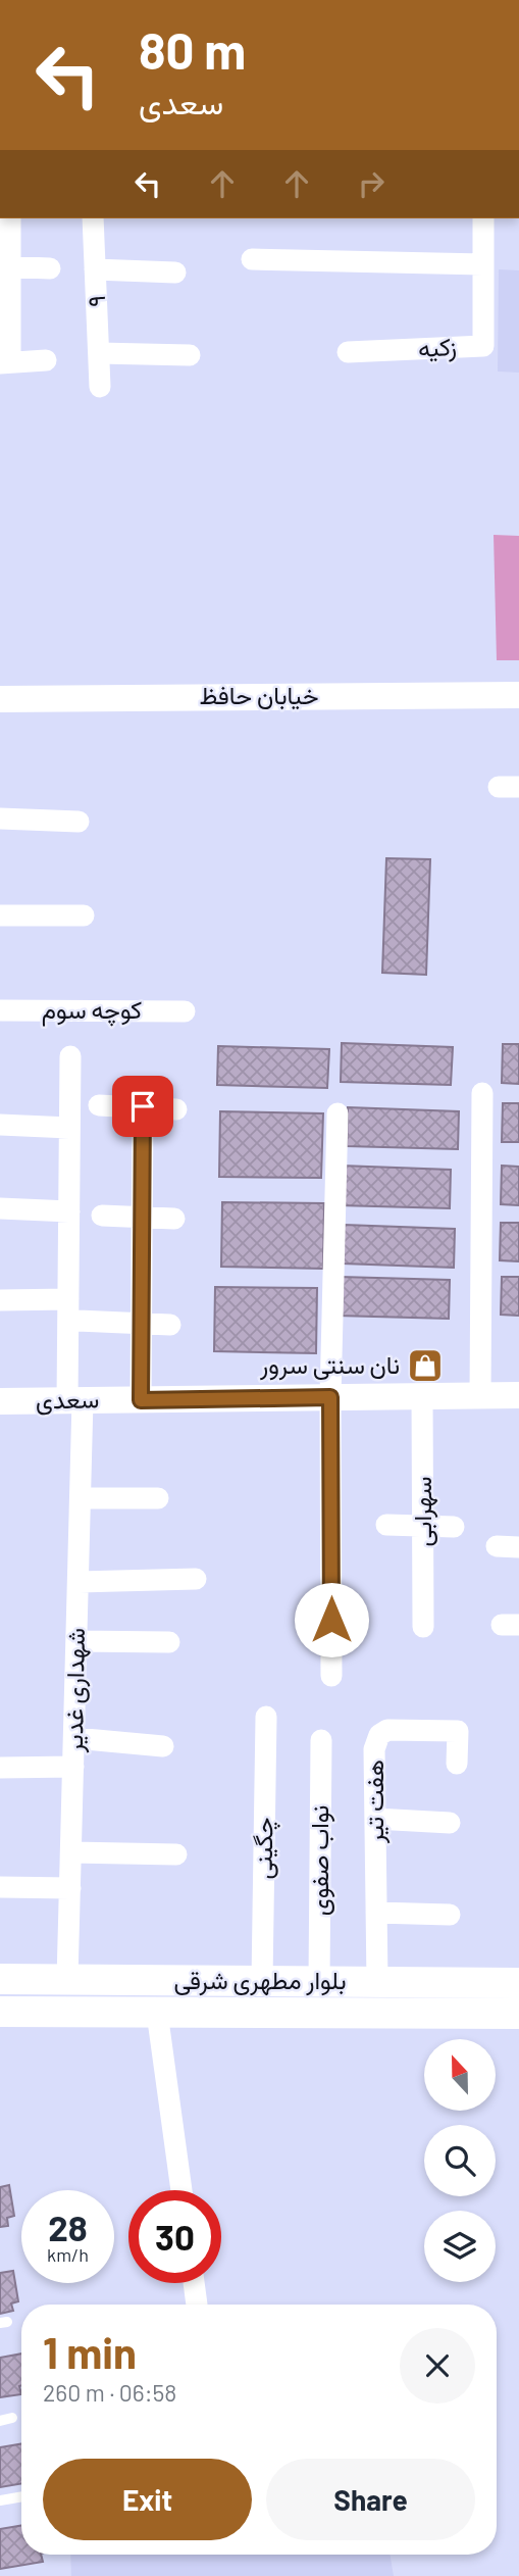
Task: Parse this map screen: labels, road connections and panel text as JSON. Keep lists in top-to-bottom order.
{
  "streets": {
    "main road": ["بلوار مطهری شرقی"],
    "street": [
      "۹",
      "زکیه",
      "خیابان حافظ",
      "کوچه سوم",
      "سعدی",
      "سهرابی",
      "شهداری غدیر",
      "هفت تیر",
      "چگینی",
      "نواب صفوی"
    ]
  },
  "crossings": [
    ["سعدی", "سهرابی"],
    ["سعدی", "شهداری غدیر"],
    ["شهداری غدیر", "بلوار مطهری شرقی"],
    ["هفت تیر", "بلوار مطهری شرقی"],
    ["چگینی", "بلوار مطهری شرقی"],
    ["نواب صفوی", "بلوار مطهری شرقی"]
  ],
  "places": {
    "shop": ["نان سنتی سرور"]
  },
  "north": "top",
  "page": {
    "turn": ["80 m", "سعدی"],
    "speed": "28 km/h",
    "limit": "30",
    "heading": ["1 min", "260 m · 06:58"],
    "buttons": ["Exit", "Share"]
  }
}
